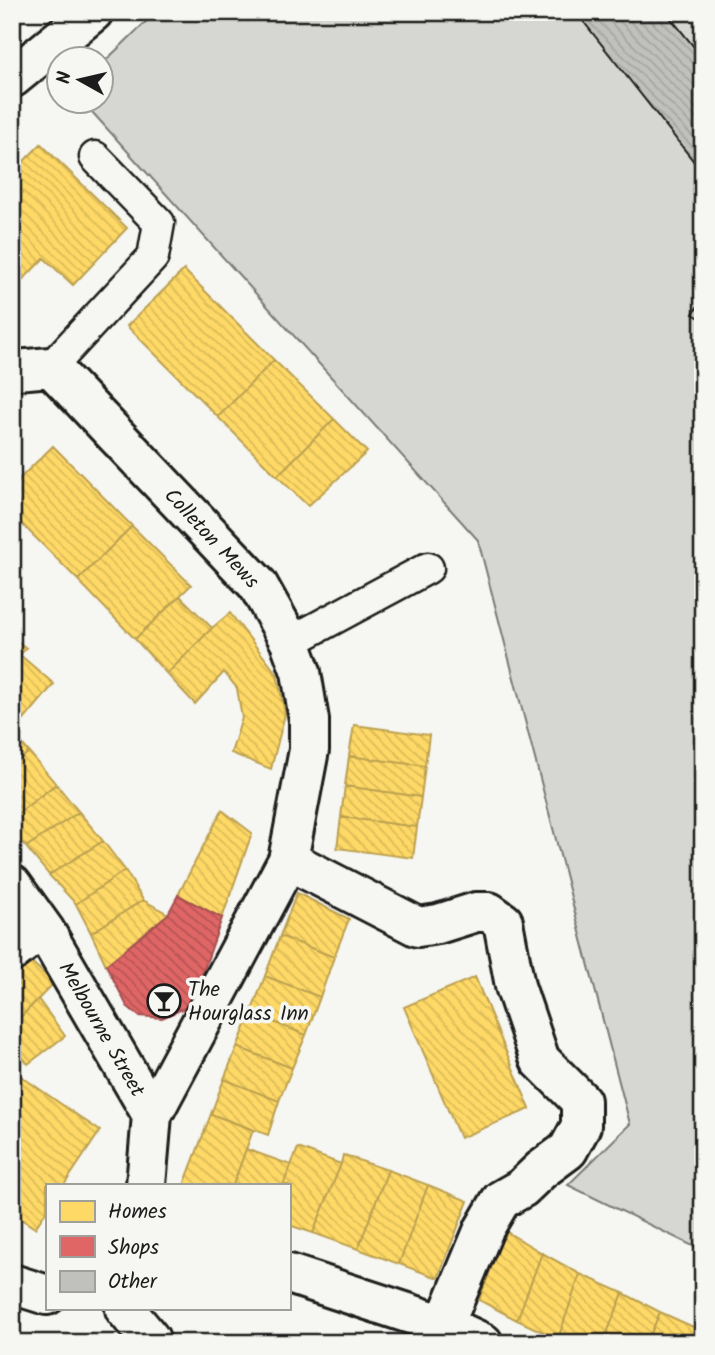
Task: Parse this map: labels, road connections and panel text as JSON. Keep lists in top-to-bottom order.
{
  "streets": {
    "street": ["Colleton Mews", "Melbourne Street"]
  },
  "crossings": [
    ["Colleton Mews", "Melbourne Street"]
  ],
  "places": {
    "bar": ["The Hourglass Inn"]
  },
  "legend": ["Homes", "Shops", "Other"],
  "north": "left"
}
